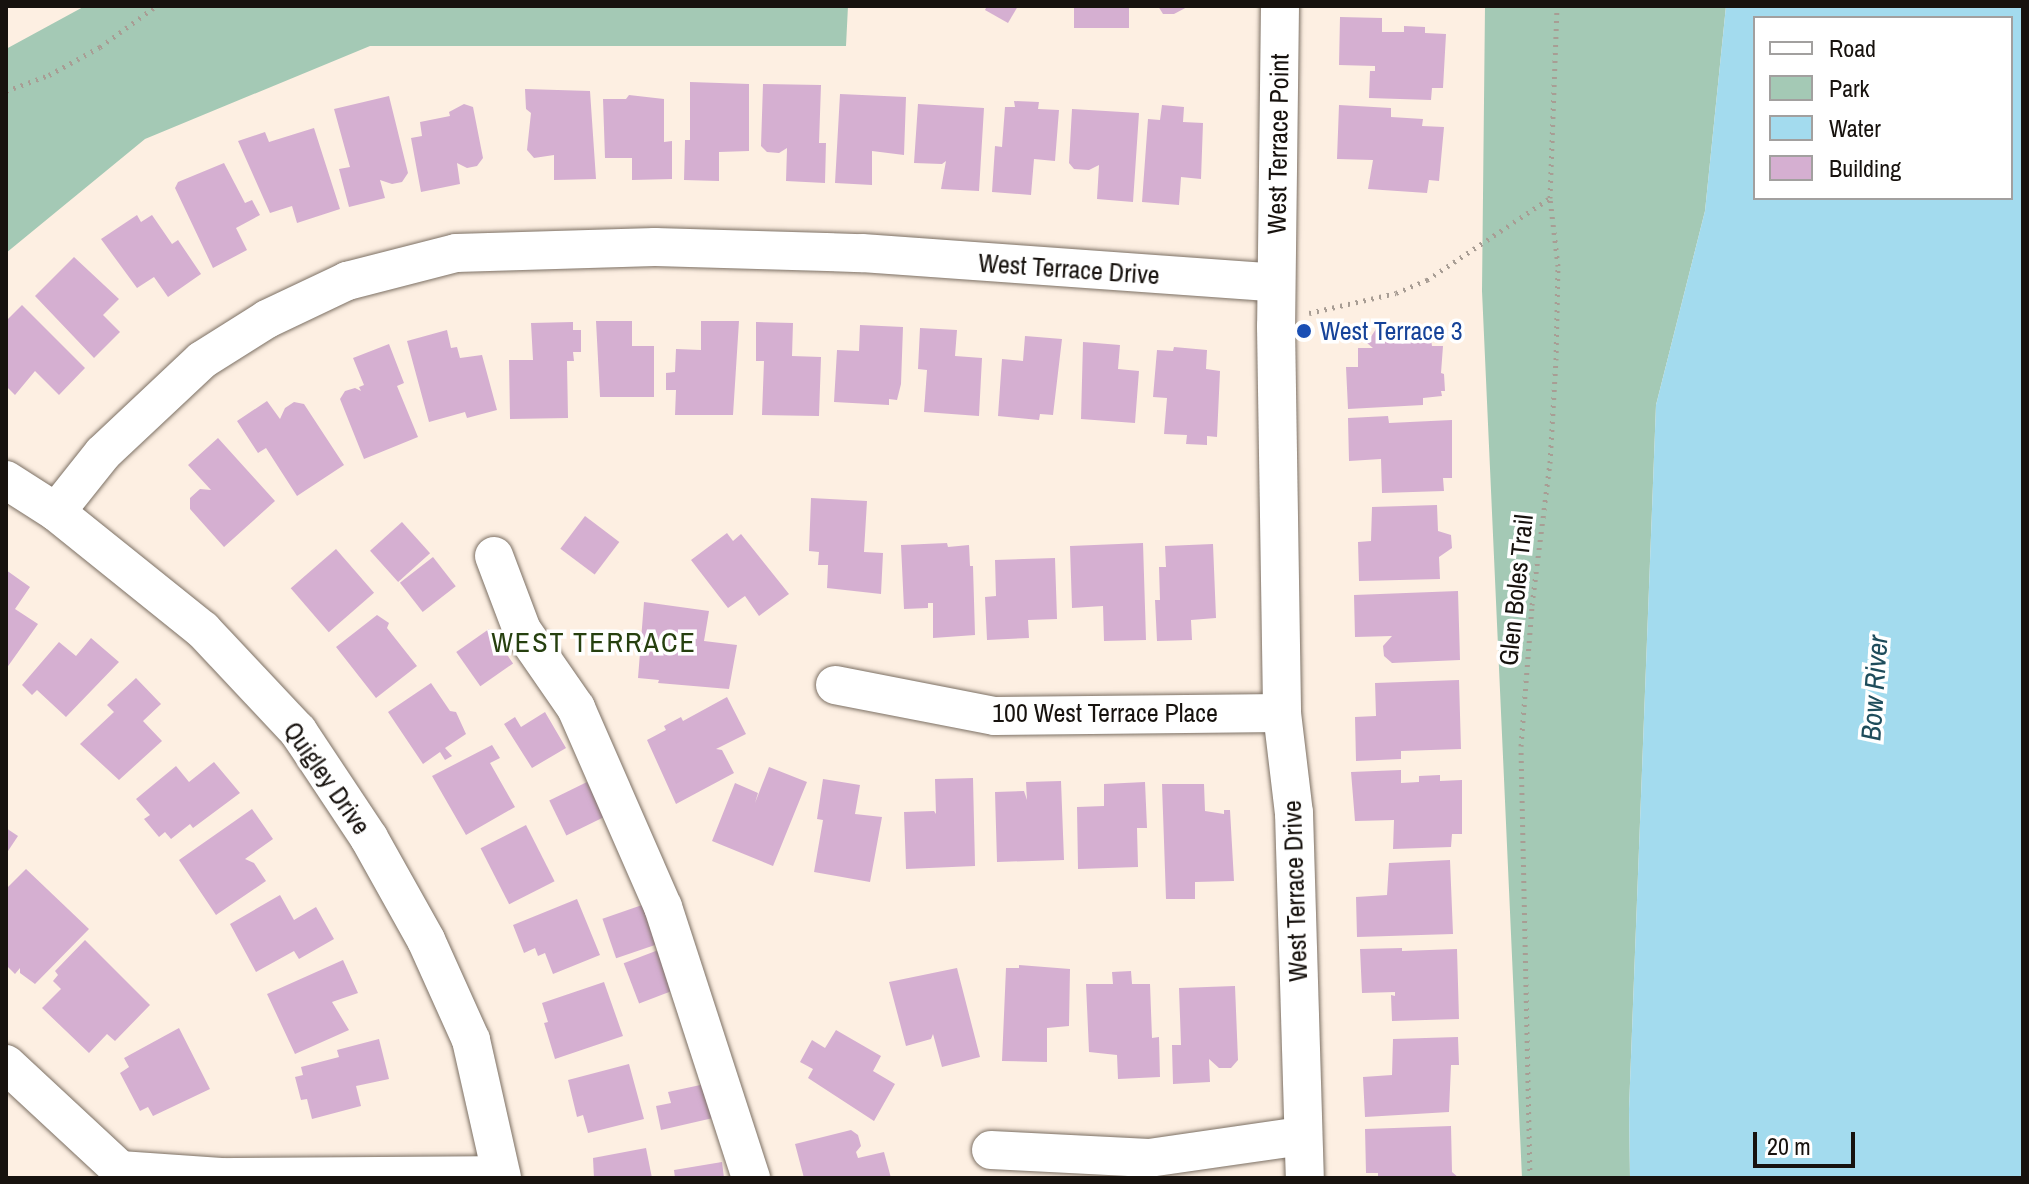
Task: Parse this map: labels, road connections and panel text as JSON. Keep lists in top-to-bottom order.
{
  "streets": {
    "street": [
      "West Terrace Point",
      "West Terrace Drive",
      "100 West Terrace Place",
      "Quigley Drive"
    ],
    "path": ["Glen Boles Trail"]
  },
  "crossings": [
    ["West Terrace Point", "West Terrace Drive"],
    ["West Terrace Drive", "100 West Terrace Place"],
    ["West Terrace Drive", "Quigley Drive"]
  ],
  "districts": ["WEST TERRACE"],
  "water": ["Bow River"],
  "places": ["West Terrace 3"],
  "legend": [
    "Road",
    "Park",
    "Water",
    "Building"
  ],
  "scale_bar": "20 m"
}
